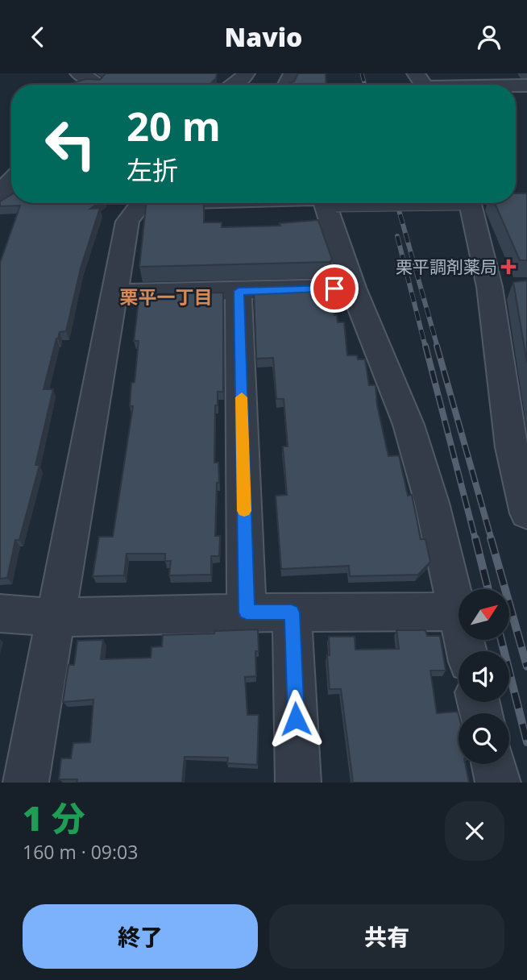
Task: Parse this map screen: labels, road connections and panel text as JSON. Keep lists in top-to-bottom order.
{
  "districts": ["栗平一丁目"],
  "places": {
    "health": ["栗平調剤薬局"]
  },
  "north": "top right",
  "page": {
    "header": "Navio",
    "turn": ["20 m", "左折"],
    "heading": ["1 分", "160 m · 09:03"],
    "buttons": ["終了", "共有"]
  }
}
